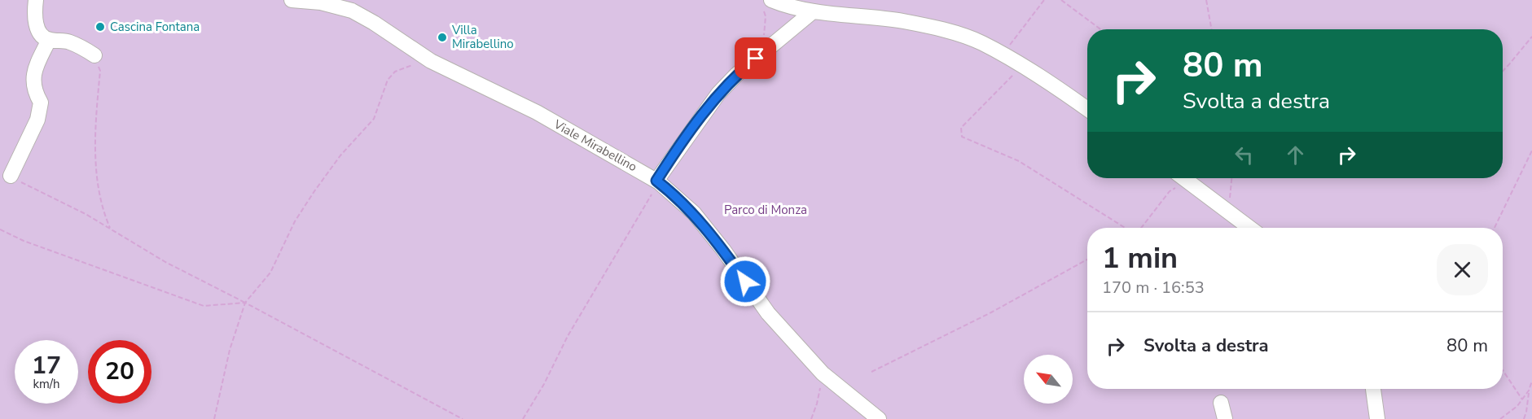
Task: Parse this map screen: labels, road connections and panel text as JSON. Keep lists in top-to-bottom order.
{
  "streets": {
    "lane": ["Viale Mirabellino"]
  },
  "parks": ["Parco di Monza"],
  "places": ["Cascina Fontana", "Villa Mirabellino"],
  "north": "top left",
  "page": {
    "turn": ["80 m", "Svolta a destra"],
    "heading": ["1 min", "170 m · 16:53"],
    "list": [
      {
        "name": "Svolta a destra",
        "value": "80 m"
      }
    ],
    "speed": "17 km/h",
    "limit": "20"
  }
}
